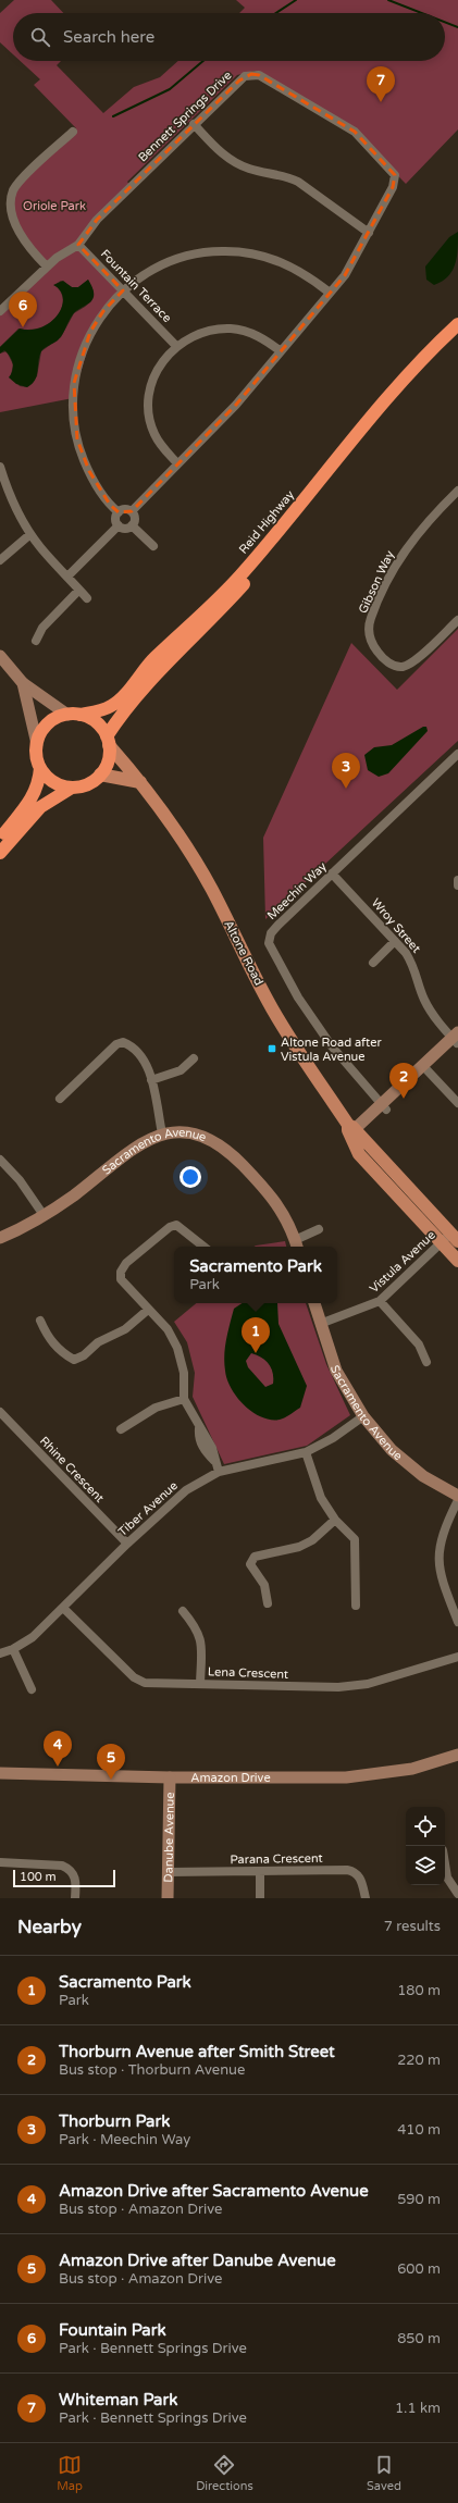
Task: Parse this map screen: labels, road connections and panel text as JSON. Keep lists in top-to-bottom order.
{
  "streets": {
    "highway": ["Reid Highway"],
    "main road": ["Altone Road"],
    "street": [
      "Bennett Springs Drive",
      "Fountain Terrace",
      "Gibson Way",
      "Meechin Way",
      "Wroy Street",
      "Sacramento Avenue",
      "Vistula Avenue",
      "Rhine Crescent",
      "Tiber Avenue",
      "Lena Crescent",
      "Amazon Drive",
      "Danube Avenue",
      "Parana Crescent"
    ]
  },
  "crossings": [
    ["Bennett Springs Drive", "Fountain Terrace"],
    ["Reid Highway", "Altone Road"],
    ["Meechin Way", "Wroy Street"],
    ["Altone Road", "Vistula Avenue"],
    ["Sacramento Avenue", "Vistula Avenue"],
    ["Sacramento Avenue", "Tiber Avenue"],
    ["Rhine Crescent", "Tiber Avenue"],
    ["Tiber Avenue", "Lena Crescent"],
    ["Amazon Drive", "Danube Avenue"],
    ["Danube Avenue", "Parana Crescent"]
  ],
  "parks": ["Oriole Park"],
  "places": {
    "transit": ["Altone Road after Vistula Avenue"]
  },
  "scale_bar": "100 m",
  "page": {
    "search": "Search here",
    "pins": [
      "7",
      "6",
      "3",
      "2",
      "1",
      "4",
      "5"
    ],
    "popup": ["Sacramento Park", "Park"],
    "scale": "100 m",
    "heading": ["Nearby", "7 results"],
    "list": [
      {
        "mark": "1",
        "name": "Sacramento Park",
        "note": "Park",
        "value": "180 m"
      },
      {
        "mark": "2",
        "name": "Thorburn Avenue after Smith Street",
        "note": "Bus stop · Thorburn Avenue",
        "value": "220 m"
      },
      {
        "mark": "3",
        "name": "Thorburn Park",
        "note": "Park · Meechin Way",
        "value": "410 m"
      },
      {
        "mark": "4",
        "name": "Amazon Drive after Sacramento Avenue",
        "note": "Bus stop · Amazon Drive",
        "value": "590 m"
      },
      {
        "mark": "5",
        "name": "Amazon Drive after Danube Avenue",
        "note": "Bus stop · Amazon Drive",
        "value": "600 m"
      },
      {
        "mark": "6",
        "name": "Fountain Park",
        "note": "Park · Bennett Springs Drive",
        "value": "850 m"
      },
      {
        "mark": "7",
        "name": "Whiteman Park",
        "note": "Park · Bennett Springs Drive",
        "value": "1.1 km"
      }
    ],
    "nav": ["Map", "Directions", "Saved"]
  }
}
